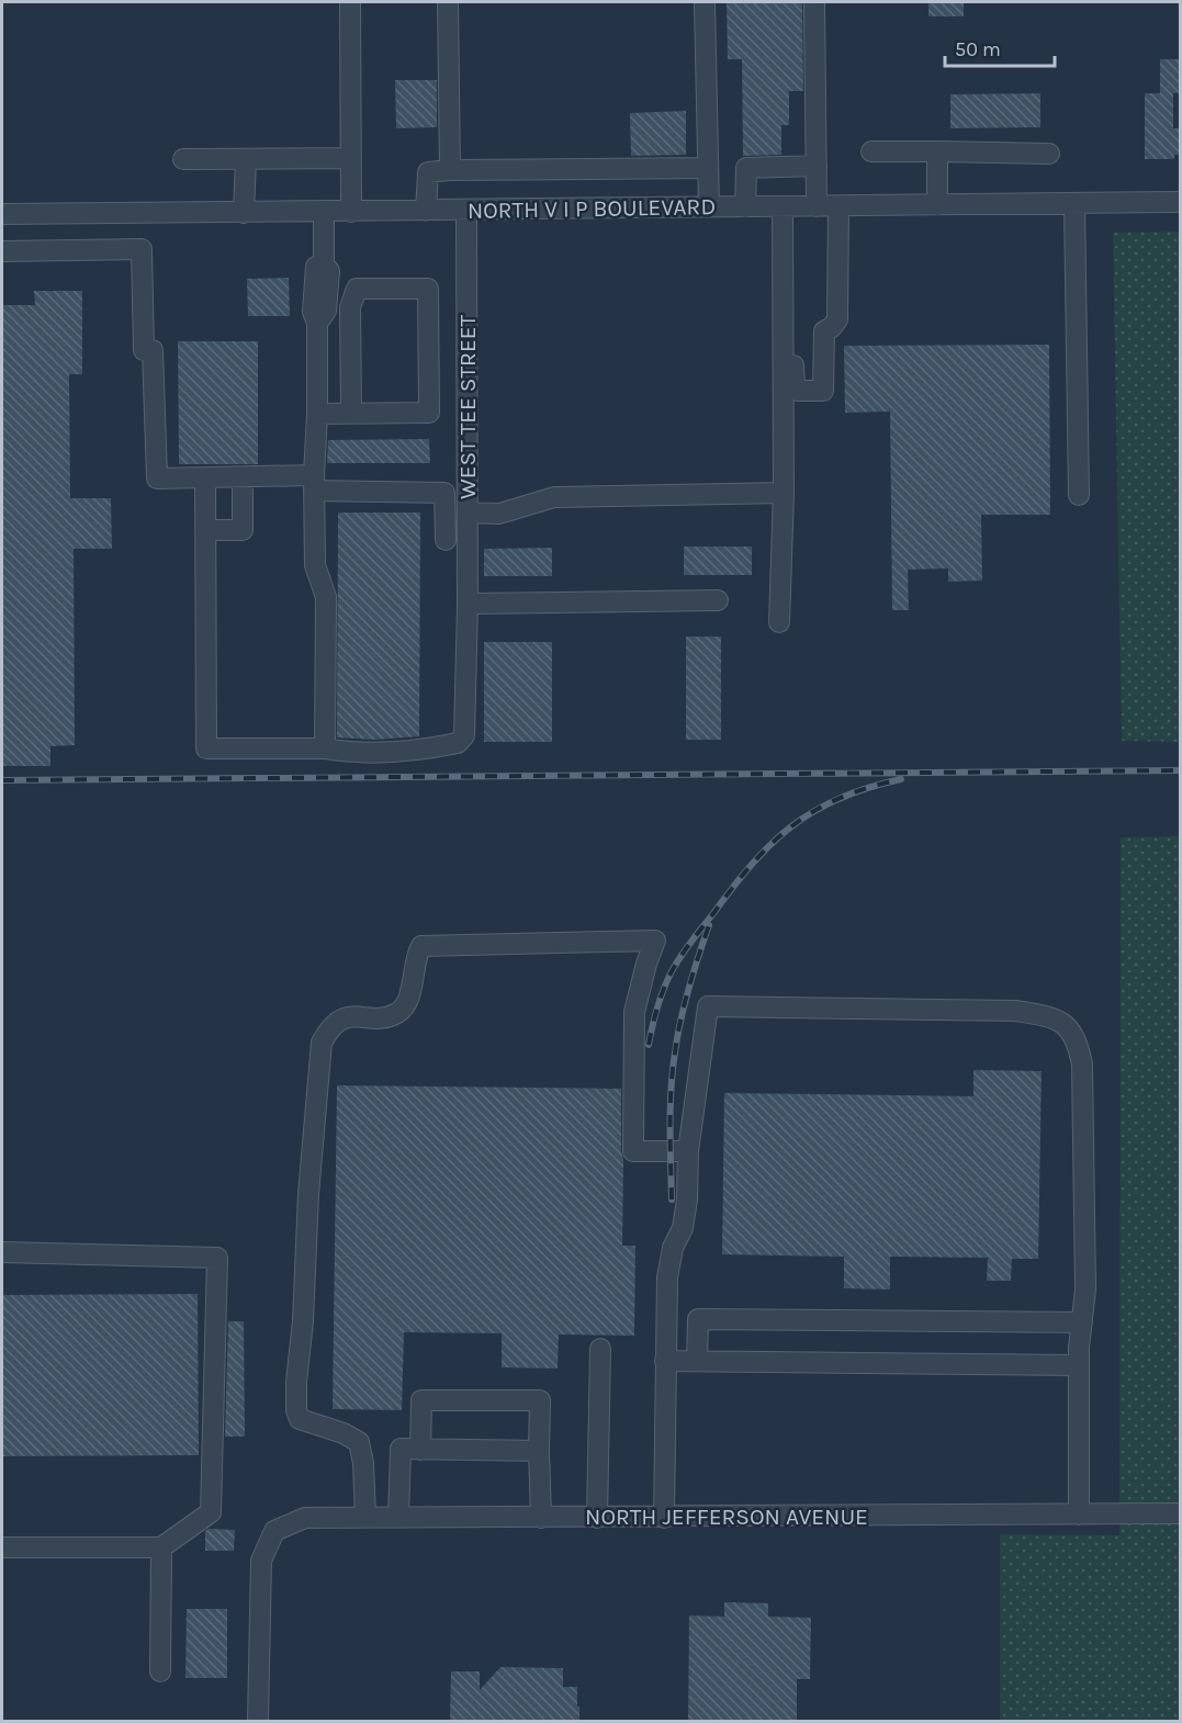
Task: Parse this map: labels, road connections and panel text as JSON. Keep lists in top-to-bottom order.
{
  "streets": {
    "street": ["NORTH V I P BOULEVARD", "WEST TEE STREET", "NORTH JEFFERSON AVENUE"]
  },
  "crossings": [
    ["NORTH V I P BOULEVARD", "WEST TEE STREET"]
  ],
  "scale_bar": "50 m"
}
